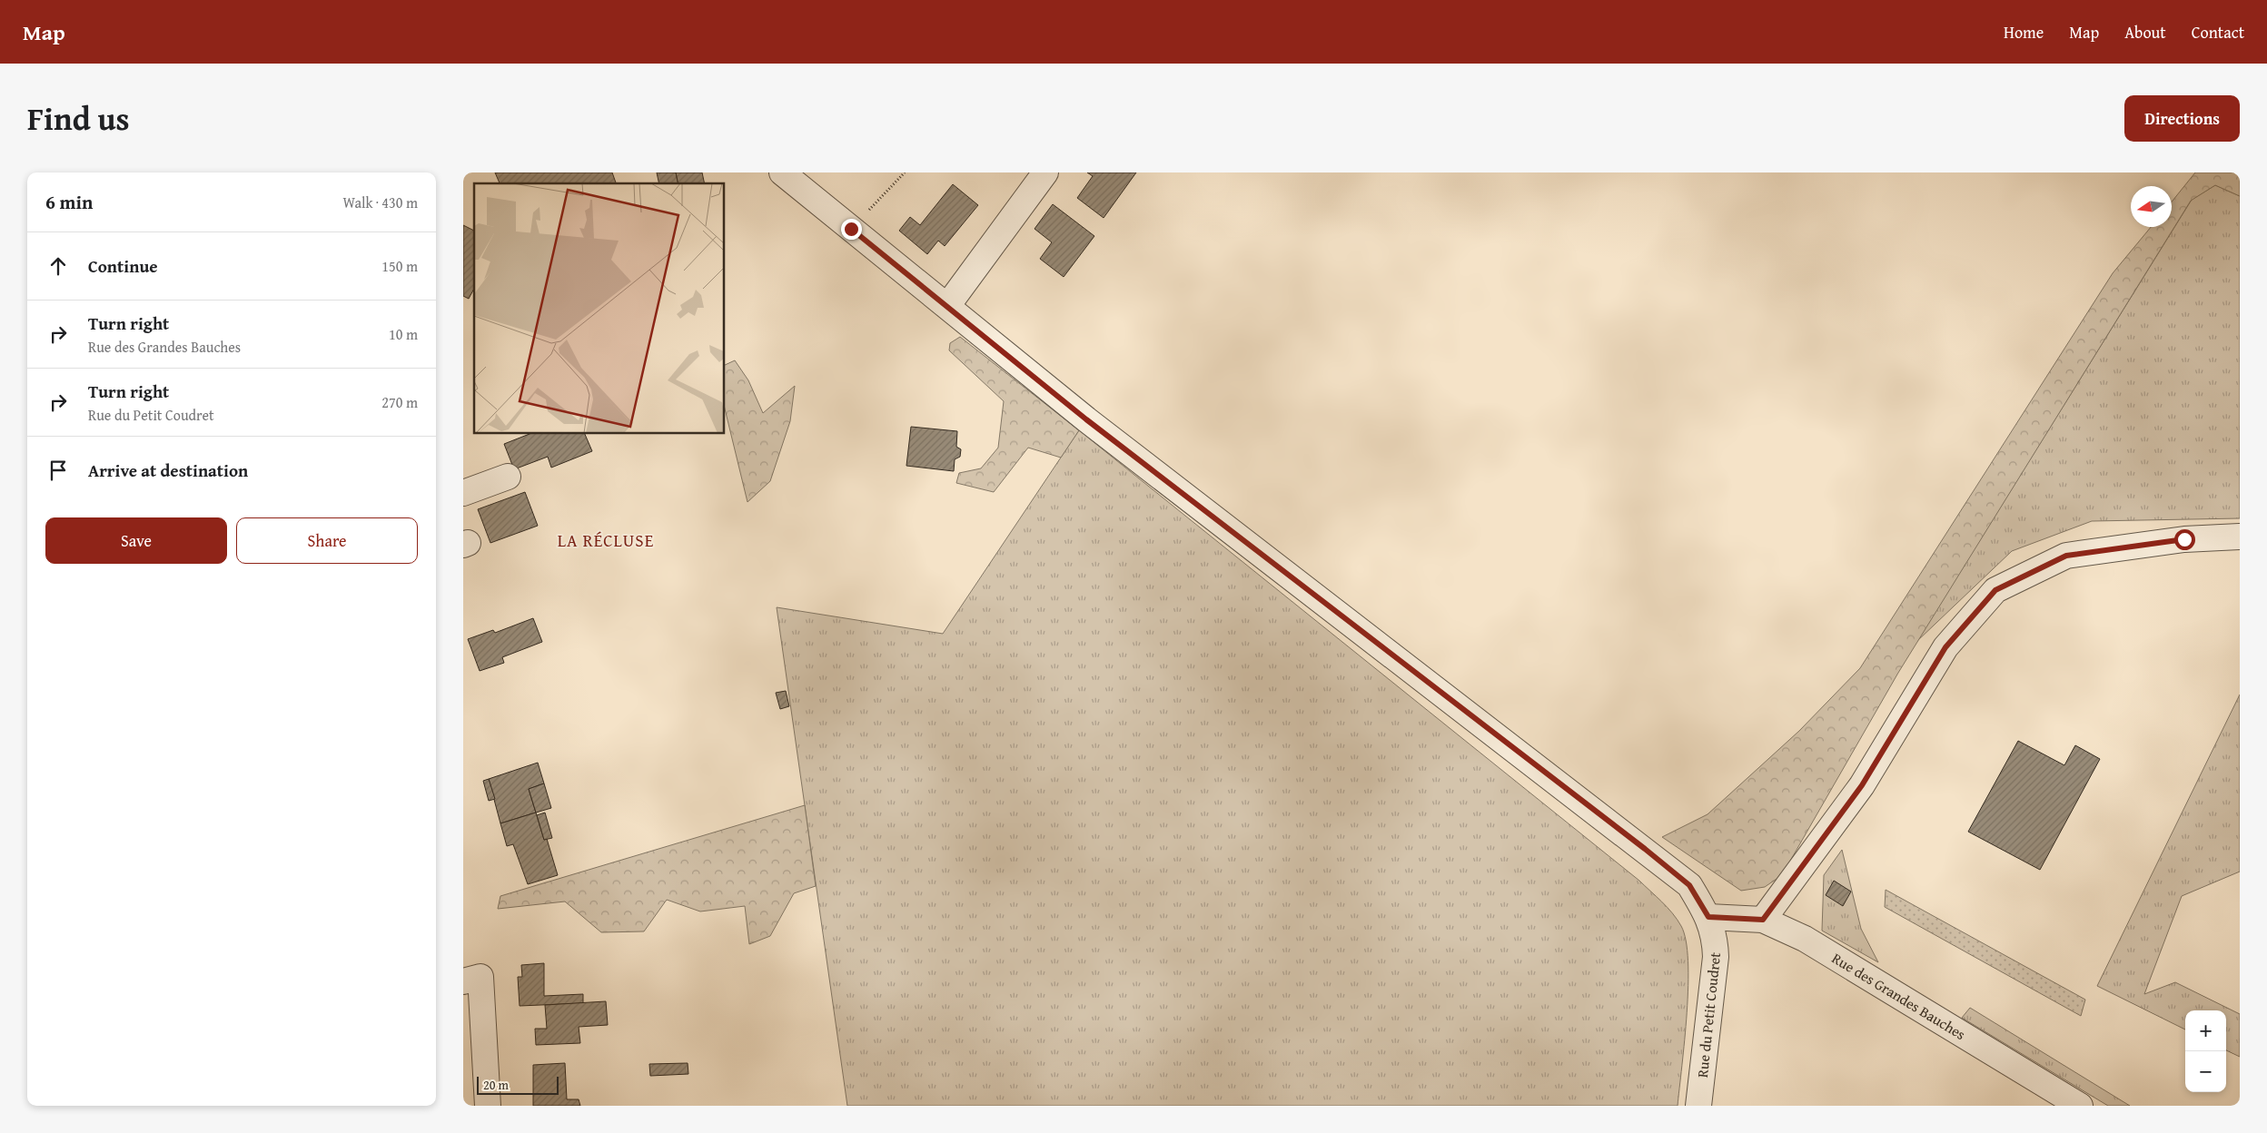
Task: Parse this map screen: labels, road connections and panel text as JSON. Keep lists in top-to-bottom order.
{
  "streets": {
    "street": ["Rue des Grandes Bauches", "Rue du Petit Coudret"]
  },
  "crossings": [
    ["Rue des Grandes Bauches", "Rue du Petit Coudret"]
  ],
  "districts": ["LA RÉCLUSE"],
  "scale_bar": "20 m",
  "north": "left",
  "page": {
    "header": "Map",
    "nav": [
      "Home",
      "Map",
      "About",
      "Contact"
    ],
    "title": "Find us",
    "buttons": [
      "Directions",
      ["Save", "Share"]
    ],
    "heading": ["6 min", "Walk · 430 m"],
    "list": [
      ["Continue", "150 m"],
      ["Turn right", "Rue des Grandes Bauches", "10 m"],
      ["Turn right", "Rue du Petit Coudret", "270 m"],
      "Arrive at destination"
    ],
    "map_buttons": ["+", "−"],
    "scale": "20 m"
  }
}
